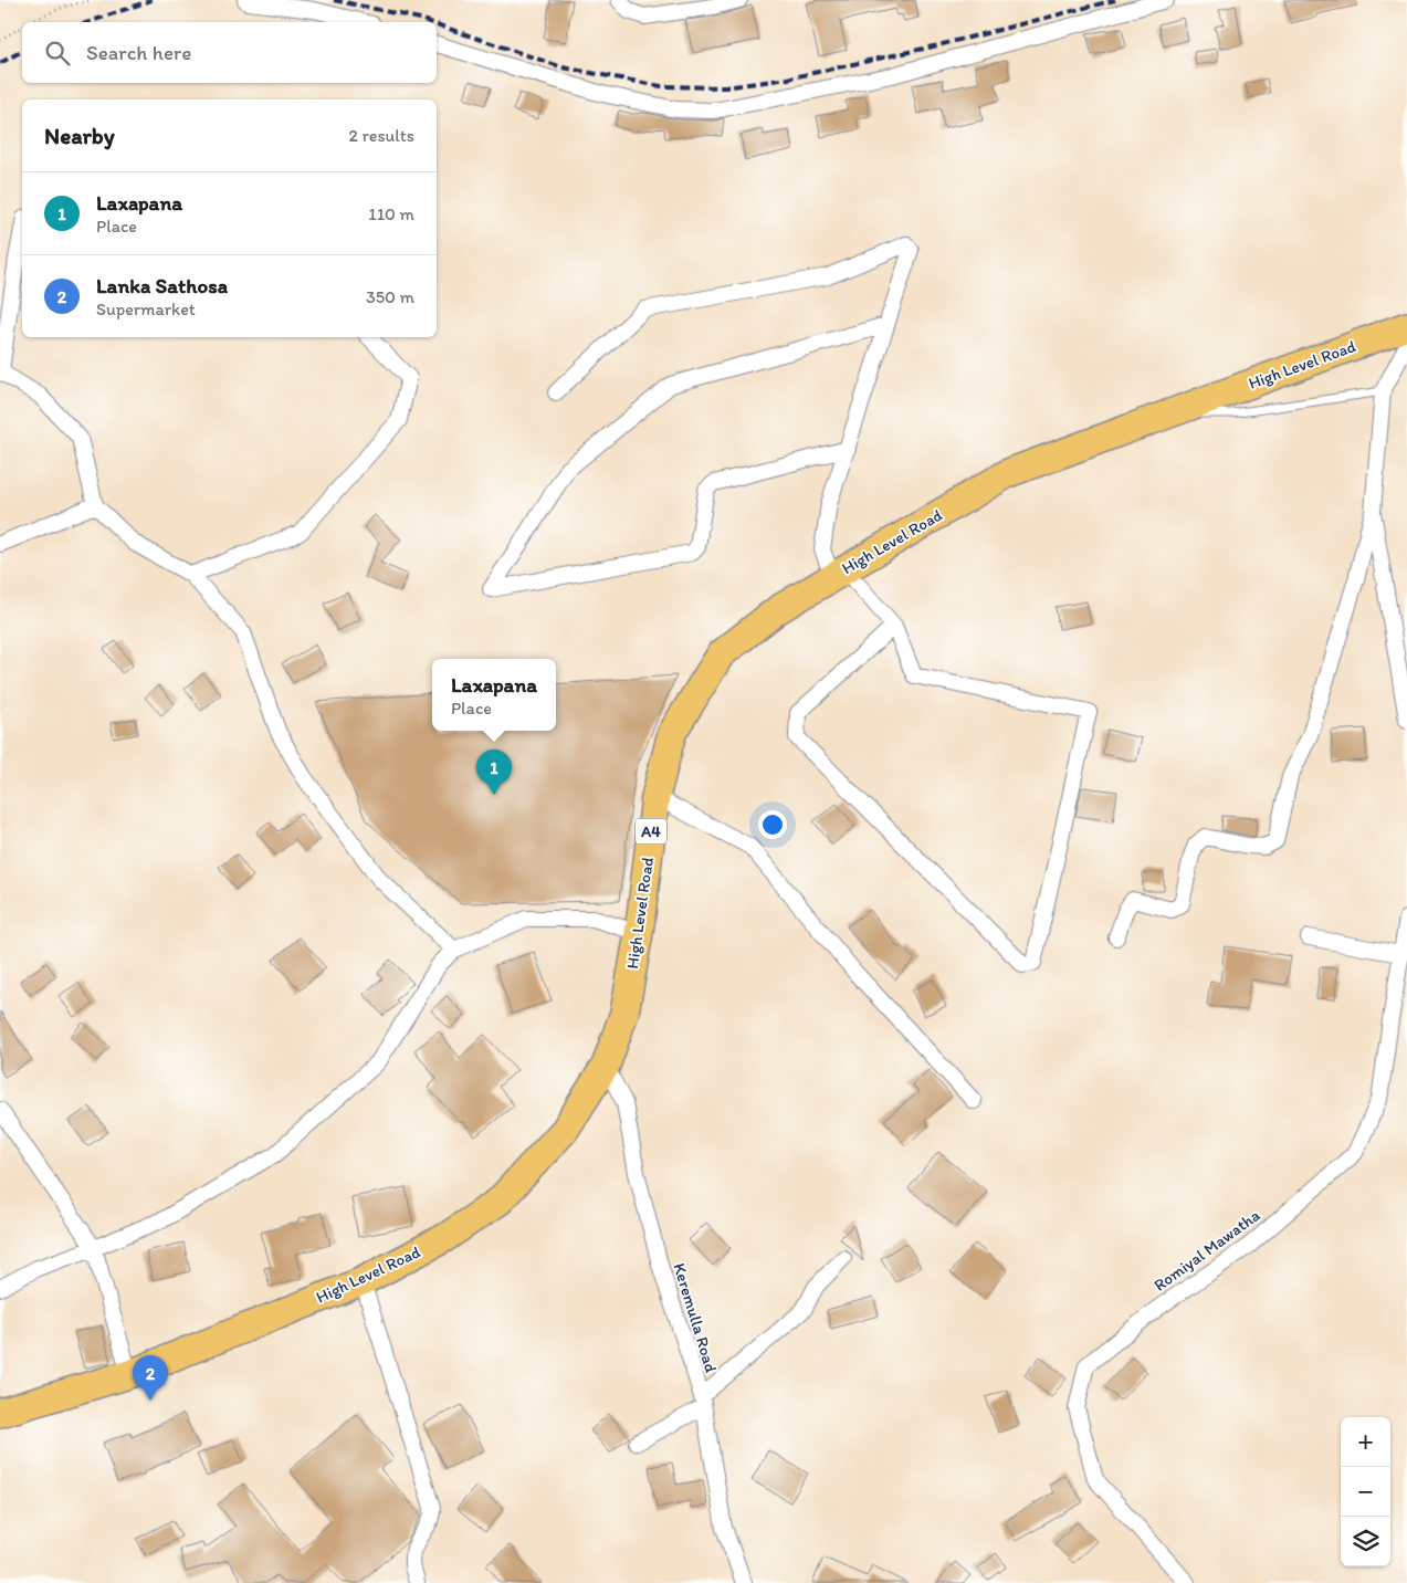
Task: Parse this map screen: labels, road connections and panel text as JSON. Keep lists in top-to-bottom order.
{
  "streets": {
    "highway": ["High Level Road", "A4"],
    "street": ["Romiyal Mawatha", "Keremulla Road"]
  },
  "crossings": [
    ["High Level Road", "Keremulla Road"]
  ],
  "page": {
    "search": "Search here",
    "heading": ["Nearby", "2 results"],
    "list": [
      {
        "mark": "1",
        "name": "Laxapana",
        "note": "Place",
        "value": "110 m"
      },
      {
        "mark": "2",
        "name": "Lanka Sathosa",
        "note": "Supermarket",
        "value": "350 m"
      }
    ],
    "popup": ["Laxapana", "Place"],
    "pins": ["1", "2"],
    "map_buttons": ["+", "−"]
  }
}
